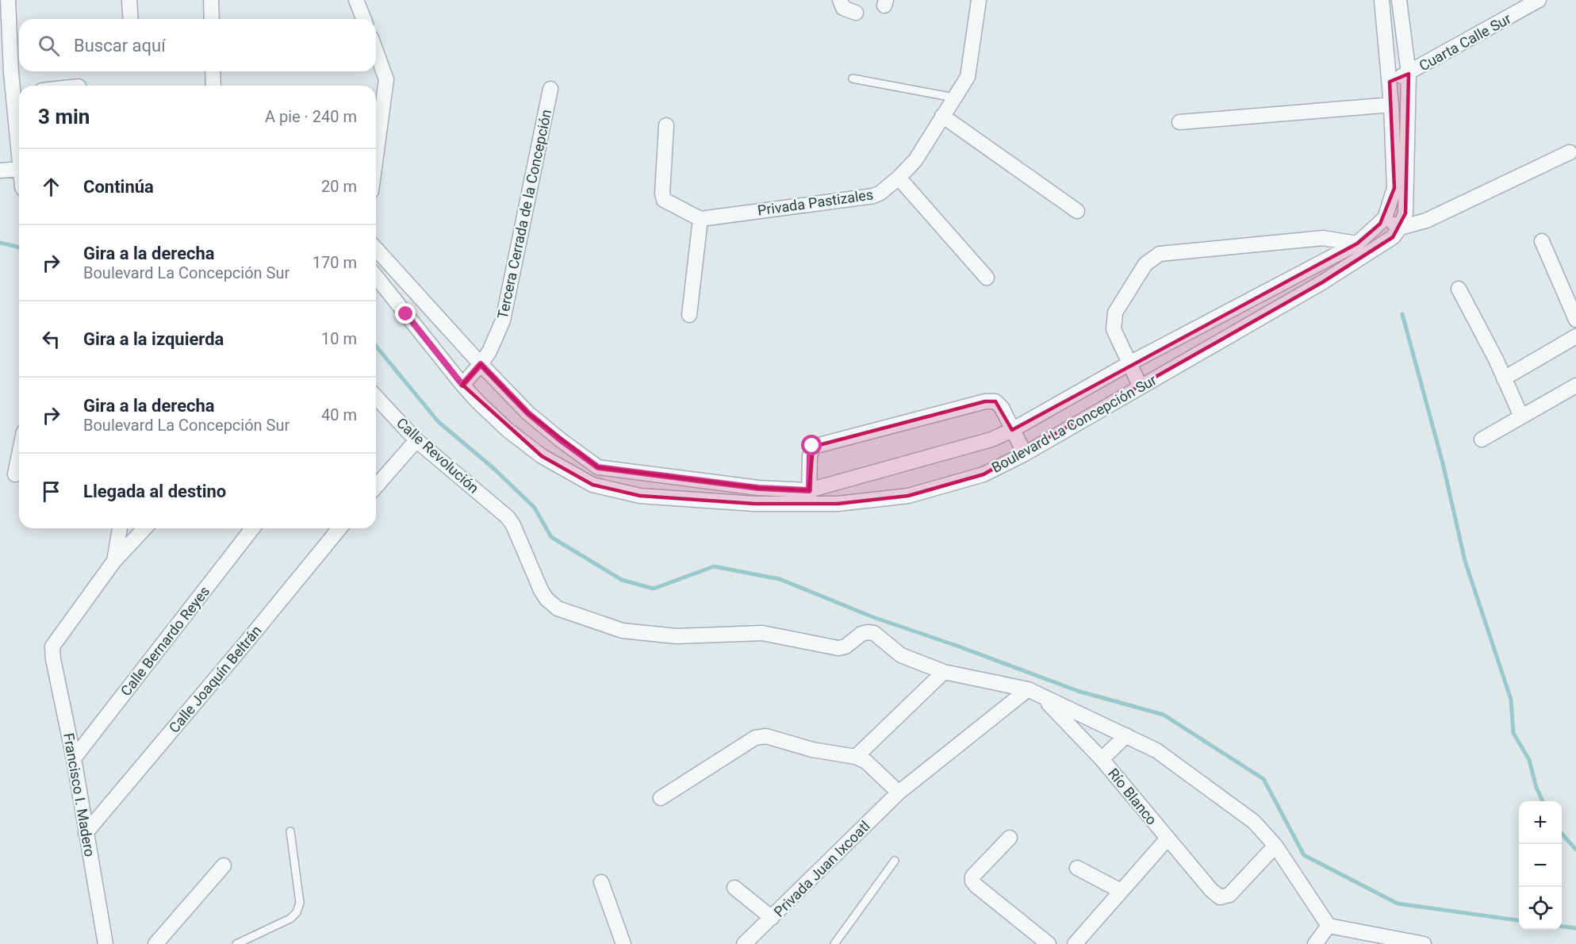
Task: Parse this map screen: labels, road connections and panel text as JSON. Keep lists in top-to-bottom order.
{
  "streets": {
    "street": [
      "Cuarta Calle Sur",
      "Privada Pastizales",
      "Tercera Cerrada de la Concepción",
      "Boulevard La Concepción Sur",
      "Calle Revolución",
      "Calle Bernardo Reyes",
      "Calle Joaquín Beltrán",
      "Francisco I. Madero",
      "Río Blanco",
      "Privada Juan Ixcoatl"
    ]
  },
  "crossings": [
    ["Tercera Cerrada de la Concepción", "Boulevard La Concepción Sur"],
    ["Calle Bernardo Reyes", "Francisco I. Madero"],
    ["Calle Joaquín Beltrán", "Francisco I. Madero"]
  ],
  "page": {
    "search": "Buscar aquí",
    "heading": ["3 min", "A pie · 240 m"],
    "list": [
      ["Continúa", "20 m"],
      ["Gira a la derecha", "Boulevard La Concepción Sur", "170 m"],
      ["Gira a la izquierda", "10 m"],
      ["Gira a la derecha", "Boulevard La Concepción Sur", "40 m"],
      "Llegada al destino"
    ],
    "map_buttons": ["+", "−"]
  }
}
